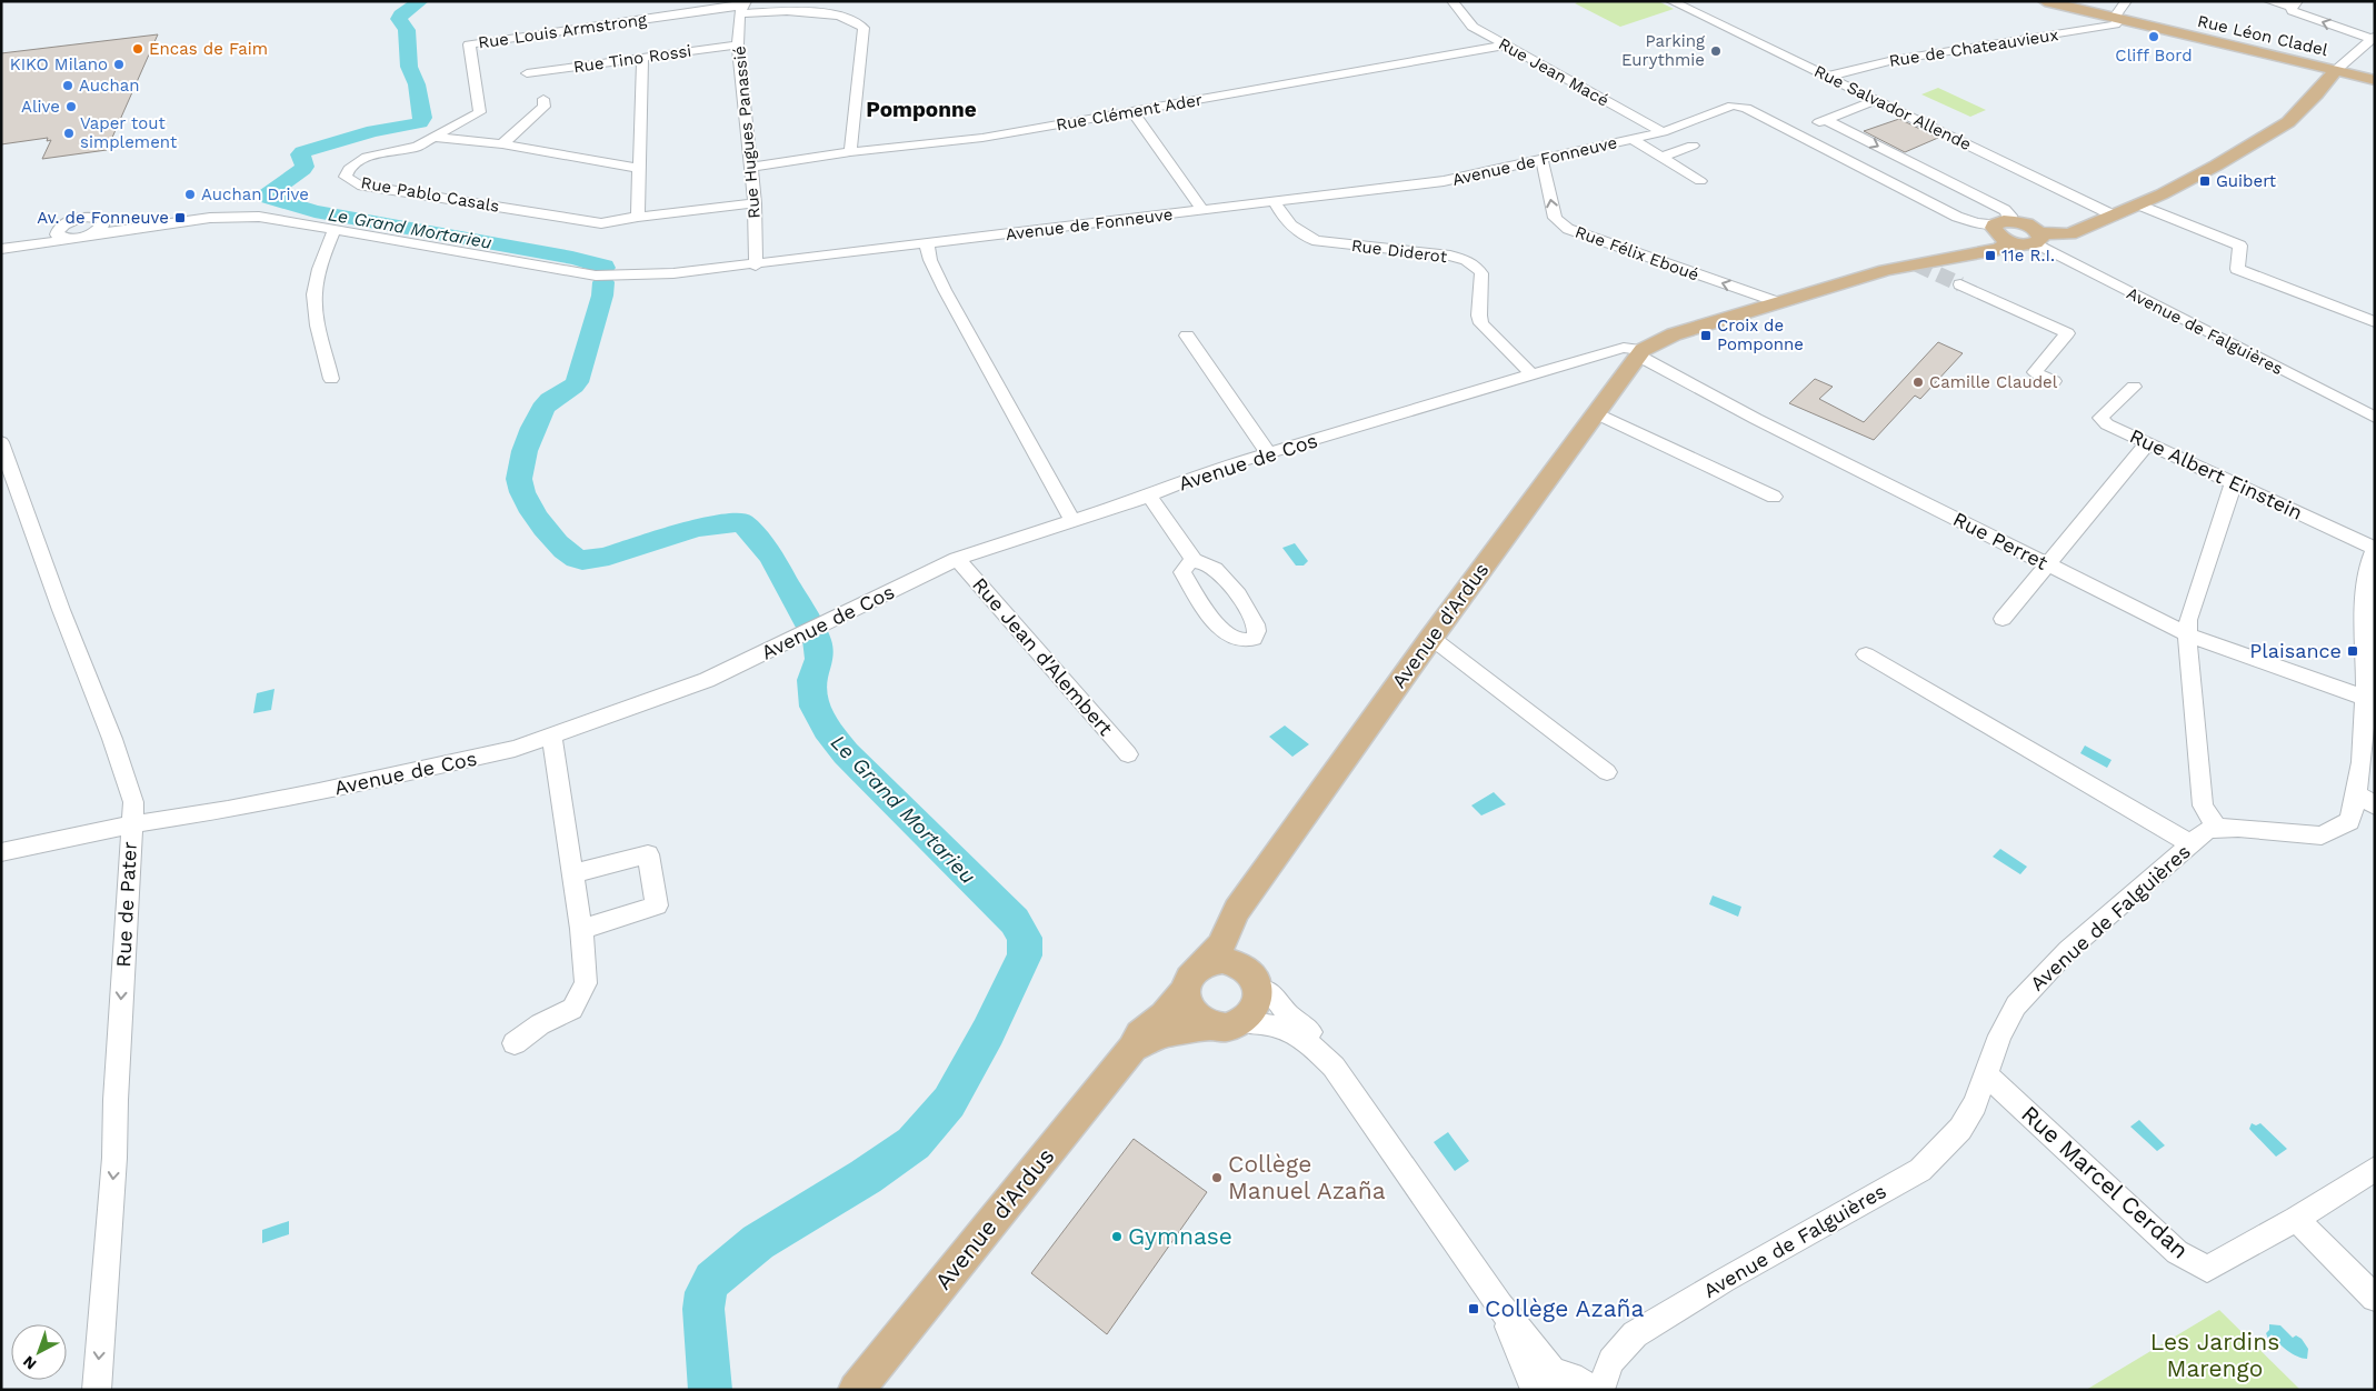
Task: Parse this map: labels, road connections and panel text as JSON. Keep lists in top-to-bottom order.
{
  "streets": {
    "main road": ["Rue Léon Cladel", "Avenue d'Ardus"],
    "street": [
      "Rue Louis Armstrong",
      "Rue de Chateauvieux",
      "Rue Tino Rossi",
      "Rue Jean Macé",
      "Rue Salvador Allende",
      "Rue Clément Ader",
      "Rue Hugues Panassié",
      "Avenue de Fonneuve",
      "Rue Pablo Casals",
      "Rue Diderot",
      "Rue Félix Eboué",
      "Avenue de Falguières",
      "Avenue de Cos",
      "Rue Albert Einstein",
      "Rue Perret",
      "Rue Jean d'Alembert",
      "Rue de Pater",
      "Rue Marcel Cerdan"
    ]
  },
  "crossings": [
    ["Rue Louis Armstrong", "Rue Hugues Panassié"],
    ["Rue Louis Armstrong", "Rue Pablo Casals"],
    ["Rue Léon Cladel", "Rue de Chateauvieux"],
    ["Rue de Chateauvieux", "Rue Salvador Allende"],
    ["Rue Tino Rossi", "Rue Hugues Panassié"],
    ["Rue Jean Macé", "Rue Clément Ader"],
    ["Rue Jean Macé", "Avenue de Fonneuve"],
    ["Rue Clément Ader", "Rue Hugues Panassié"],
    ["Rue Hugues Panassié", "Avenue de Fonneuve"],
    ["Rue Hugues Panassié", "Rue Pablo Casals"],
    ["Avenue de Fonneuve", "Rue Diderot"],
    ["Avenue de Fonneuve", "Rue Félix Eboué"],
    ["Rue Diderot", "Avenue de Cos"],
    ["Avenue de Falguières", "Rue Marcel Cerdan"],
    ["Avenue de Cos", "Rue Perret"],
    ["Avenue de Cos", "Avenue d'Ardus"],
    ["Avenue de Cos", "Rue Jean d'Alembert"],
    ["Avenue de Cos", "Rue de Pater"],
    ["Rue Perret", "Avenue d'Ardus"]
  ],
  "one_way": ["Rue de Pater"],
  "districts": ["Pomponne"],
  "water": ["Le Grand Mortarieu"],
  "parks": ["Les Jardins Marengo"],
  "places": {
    "other": [
      "Cliff Bord",
      "Encas de Faim",
      "Parking Eurythmie",
      "KIKO Milano",
      "Auchan",
      "Alive",
      "Vaper tout simplement",
      "Auchan Drive",
      "Camille Claudel",
      "Collège Manuel Azaña",
      "Gymnase"
    ],
    "transit": [
      "Guibert",
      "Av. de Fonneuve",
      "11e R.I.",
      "Croix de Pomponne",
      "Plaisance",
      "Collège Azaña"
    ]
  },
  "north": "bottom left"
}
